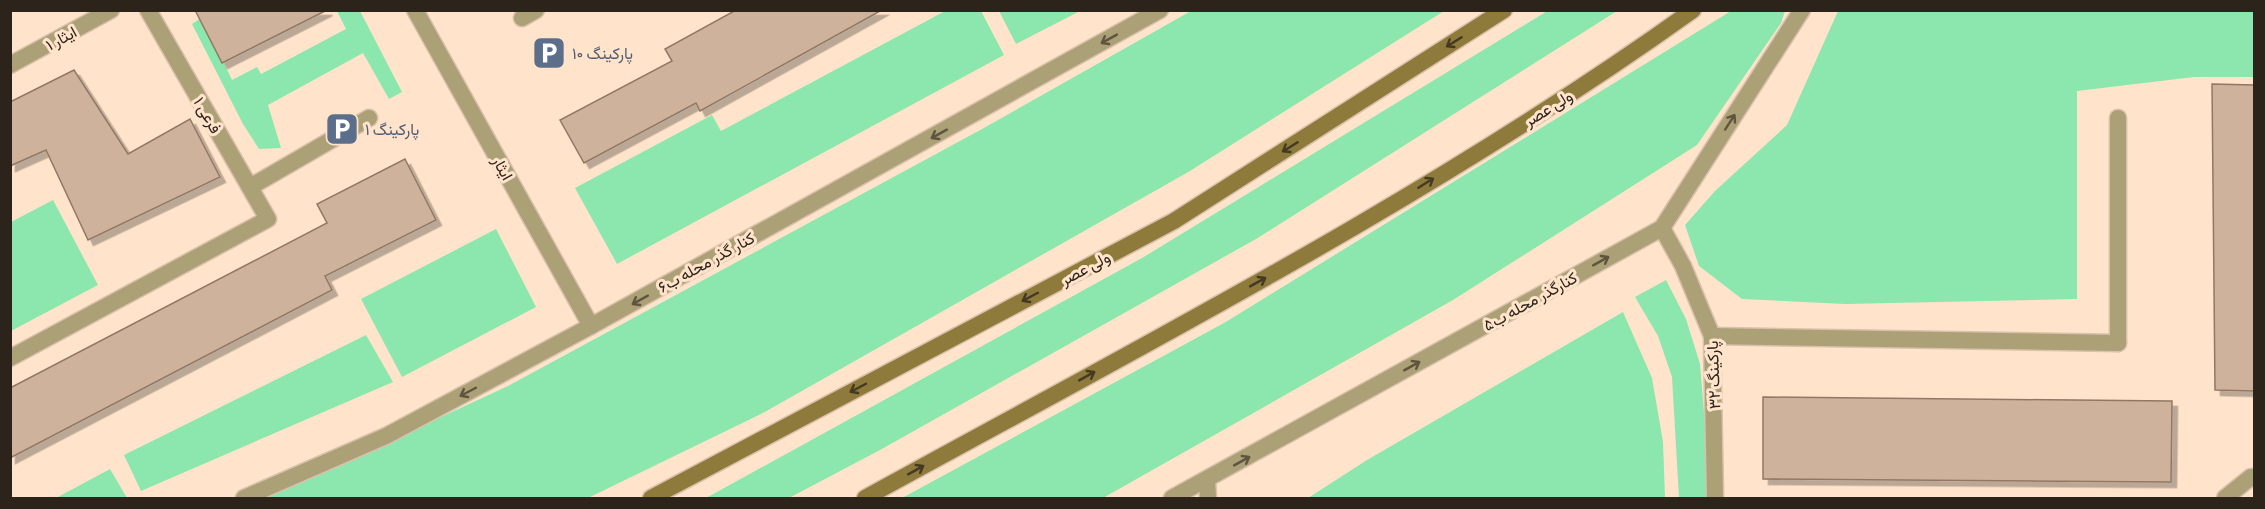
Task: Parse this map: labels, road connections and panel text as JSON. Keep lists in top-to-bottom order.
{
  "streets": {
    "main road": ["ولی عصر"],
    "street": [
      "ایثار ۱",
      "فرعی ۱",
      "ایثار",
      "کنار گذر محله ب۶",
      "کنارگذر محله ب۵",
      "پارکینگ ۳۲"
    ]
  },
  "crossings": [
    ["ایثار", "کنار گذر محله ب۶"],
    ["کنارگذر محله ب۵", "پارکینگ ۳۲"]
  ],
  "one_way": ["کنار گذر محله ب۶", "کنارگذر محله ب۵"],
  "places": {
    "parking": ["پارکینگ ۱۰", "پارکینگ ۱"]
  }
}
